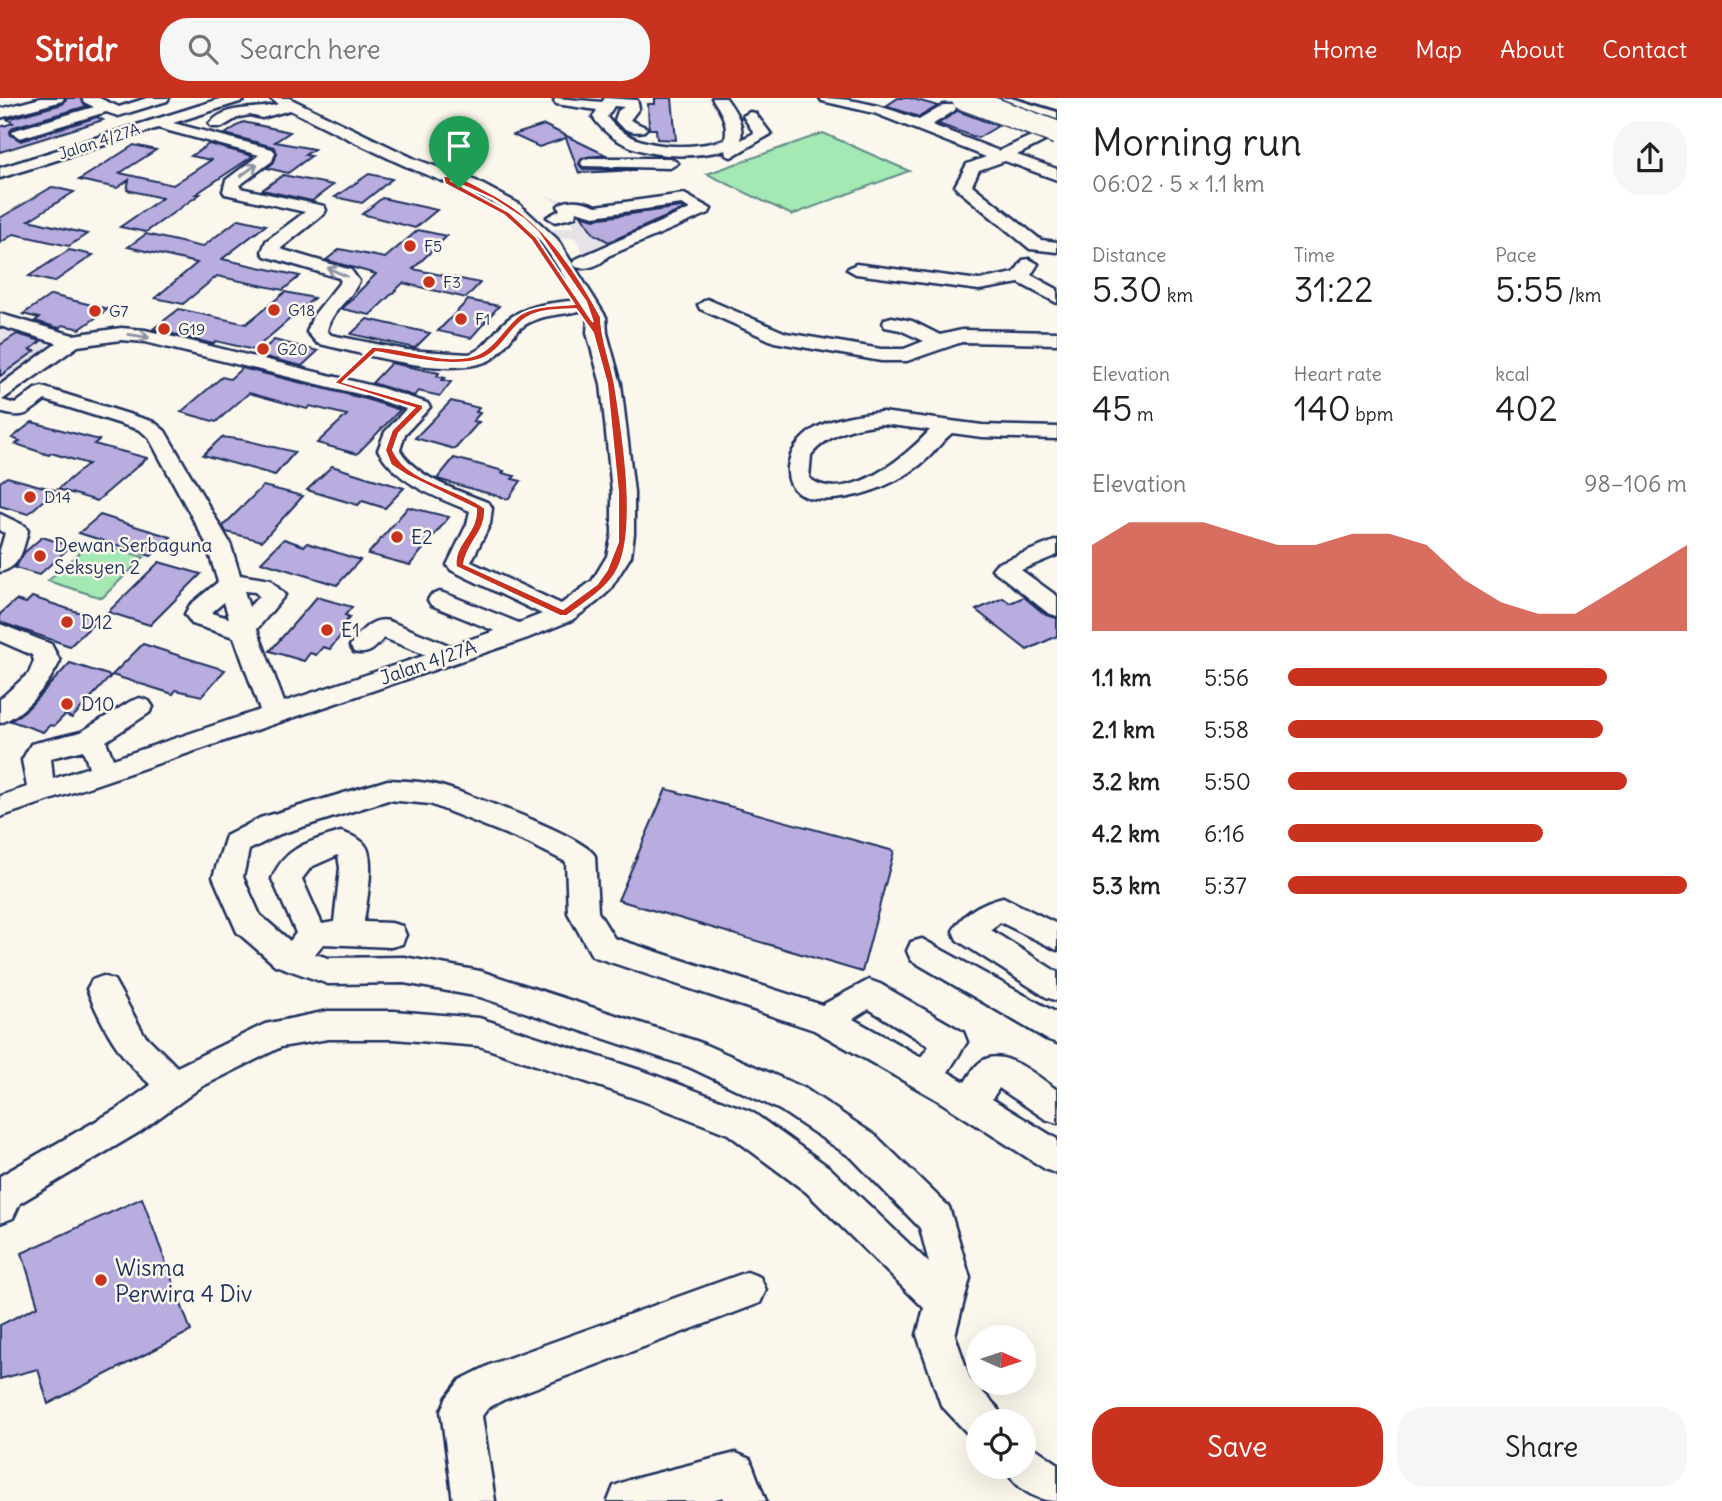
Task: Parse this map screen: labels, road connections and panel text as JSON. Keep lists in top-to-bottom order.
{
  "streets": {
    "street": ["Jalan 4/27A"]
  },
  "places": [
    "F5",
    "F3",
    "G18",
    "G7",
    "F1",
    "G19",
    "G20",
    "D14",
    "E2",
    "Dewan Serbaguna Seksyen 2",
    "D12",
    "E1",
    "D10",
    "Wisma Perwira 4 Div"
  ],
  "north": "right",
  "page": {
    "header": "Stridr",
    "search": "Search here",
    "nav": [
      "Home",
      "Map",
      "About",
      "Contact"
    ],
    "heading": ["Morning run", "06:02 · 5 × 1.1 km"],
    "stats": [
      ["Distance", "5.30 km"],
      ["Time", "31:22"],
      ["Pace", "5:55 /km"],
      ["Elevation", "45 m"],
      ["Heart rate", "140 bpm"],
      ["kcal", "402"]
    ],
    "chart": ["Elevation", "98–106 m"],
    "list": [
      {
        "name": "1.1 km",
        "note": "5:56"
      },
      {
        "name": "2.1 km",
        "note": "5:58"
      },
      {
        "name": "3.2 km",
        "note": "5:50"
      },
      {
        "name": "4.2 km",
        "note": "6:16"
      },
      {
        "name": "5.3 km",
        "note": "5:37"
      }
    ],
    "buttons": ["Save", "Share"]
  }
}
